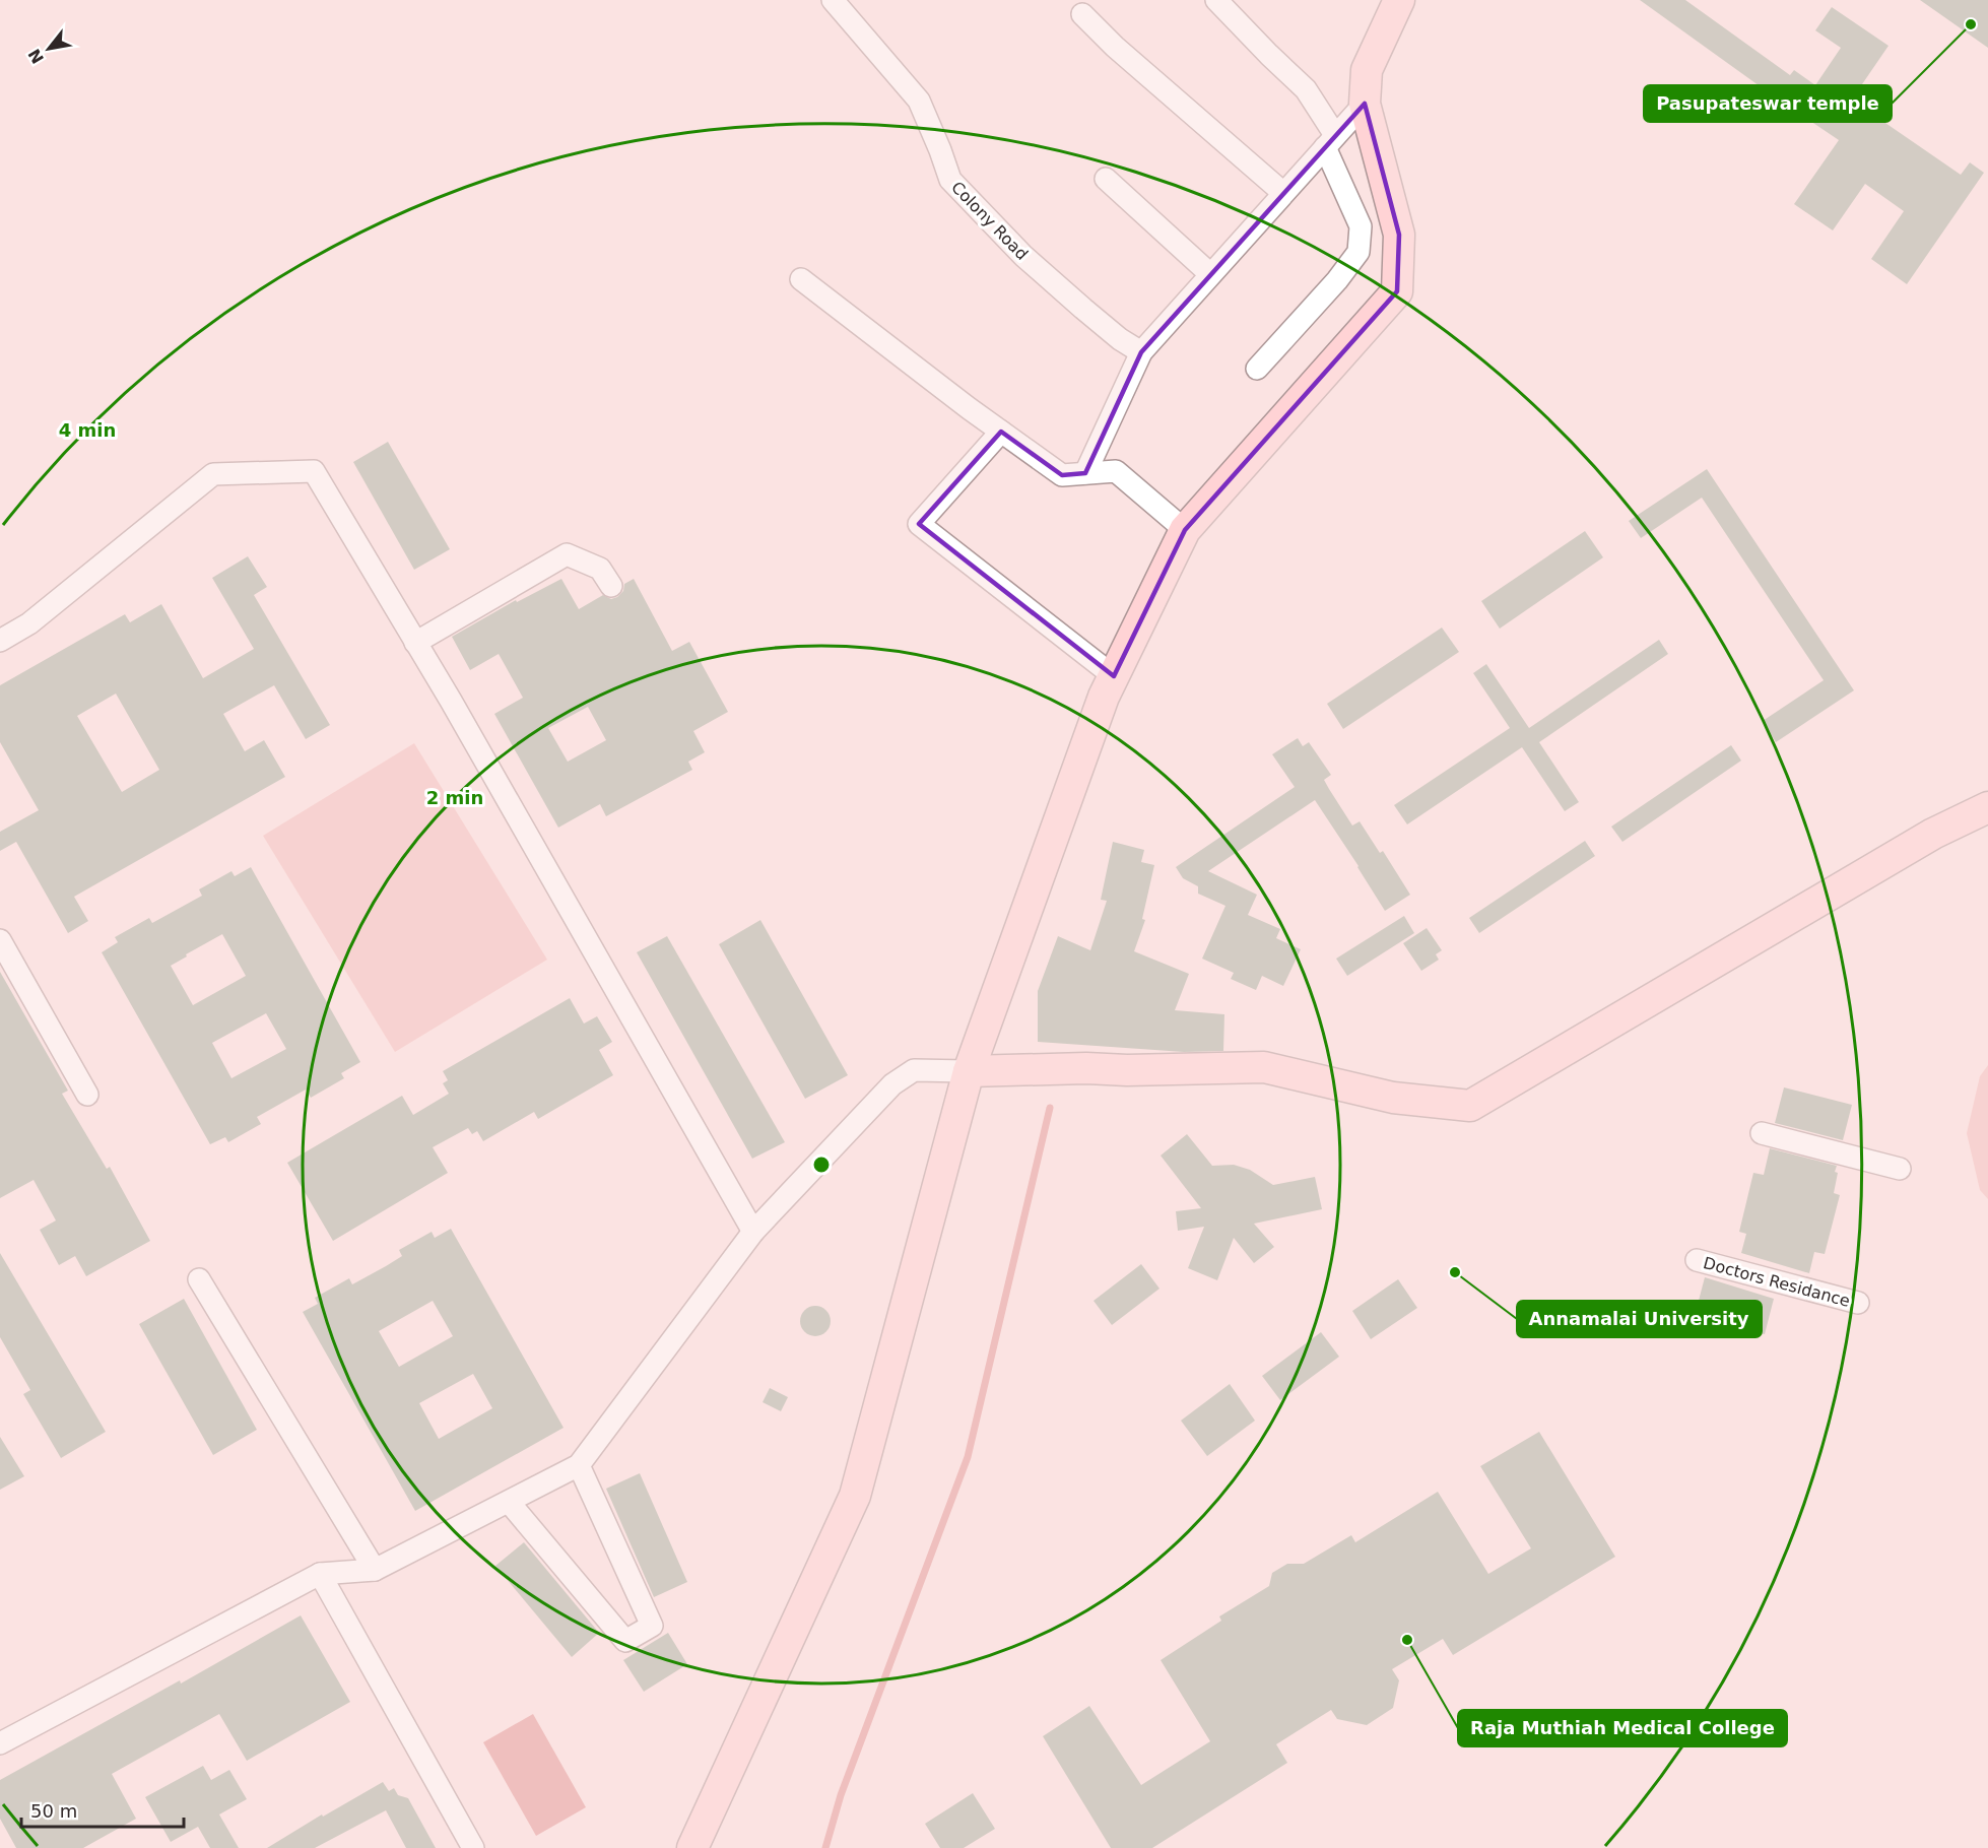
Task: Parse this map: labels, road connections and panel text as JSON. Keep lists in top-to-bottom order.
{
  "streets": {
    "street": ["Colony Road", "Doctors Residance"]
  },
  "places": ["Pasupateswar temple", "Annamalai University", "Raja Muthiah Medical College"],
  "scale_bar": "50 m",
  "north": "bottom left",
  "rings": ["4 min", "2 min"]
}
